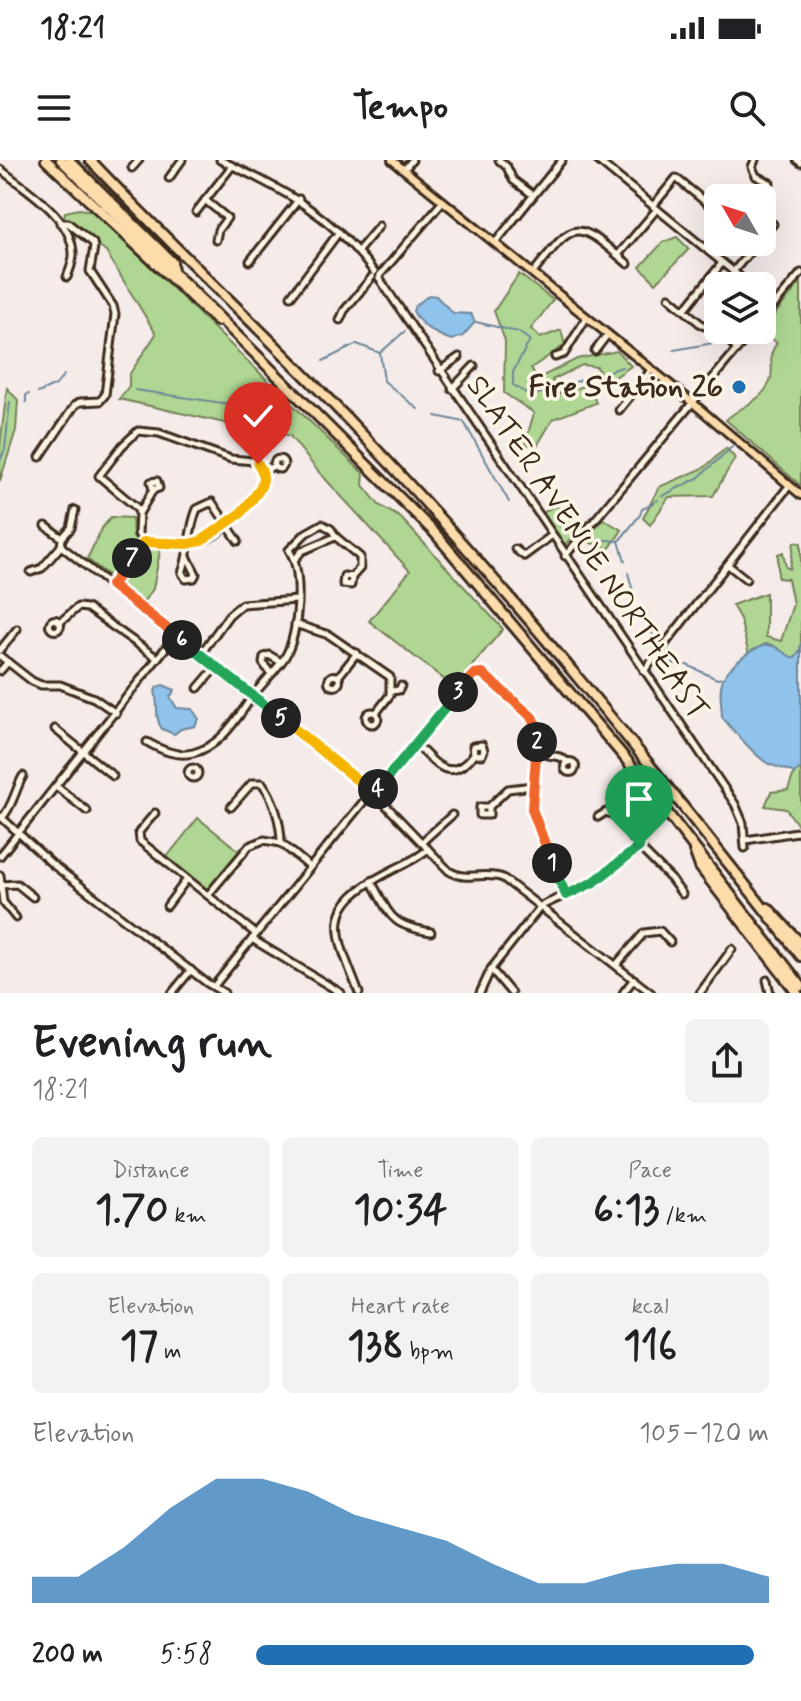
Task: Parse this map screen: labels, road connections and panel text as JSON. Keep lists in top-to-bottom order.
{
  "streets": {
    "street": ["SLATER AVENUE NORTHEAST"]
  },
  "places": ["Fire Station 26"],
  "north": "top left",
  "page": {
    "status": "18:21",
    "header": "Tempo",
    "pins": [
      "7",
      "6",
      "3",
      "5",
      "2",
      "4",
      "1"
    ],
    "heading": ["Evening run", "18:21"],
    "stats": [
      ["Distance", "1.70 km"],
      ["Time", "10:34"],
      ["Pace", "6:13 /km"],
      ["Elevation", "17 m"],
      ["Heart rate", "138 bpm"],
      ["kcal", "116"]
    ],
    "chart": ["Elevation", "105–120 m"],
    "list": [
      {
        "name": "200 m",
        "note": "5:58"
      }
    ]
  }
}
